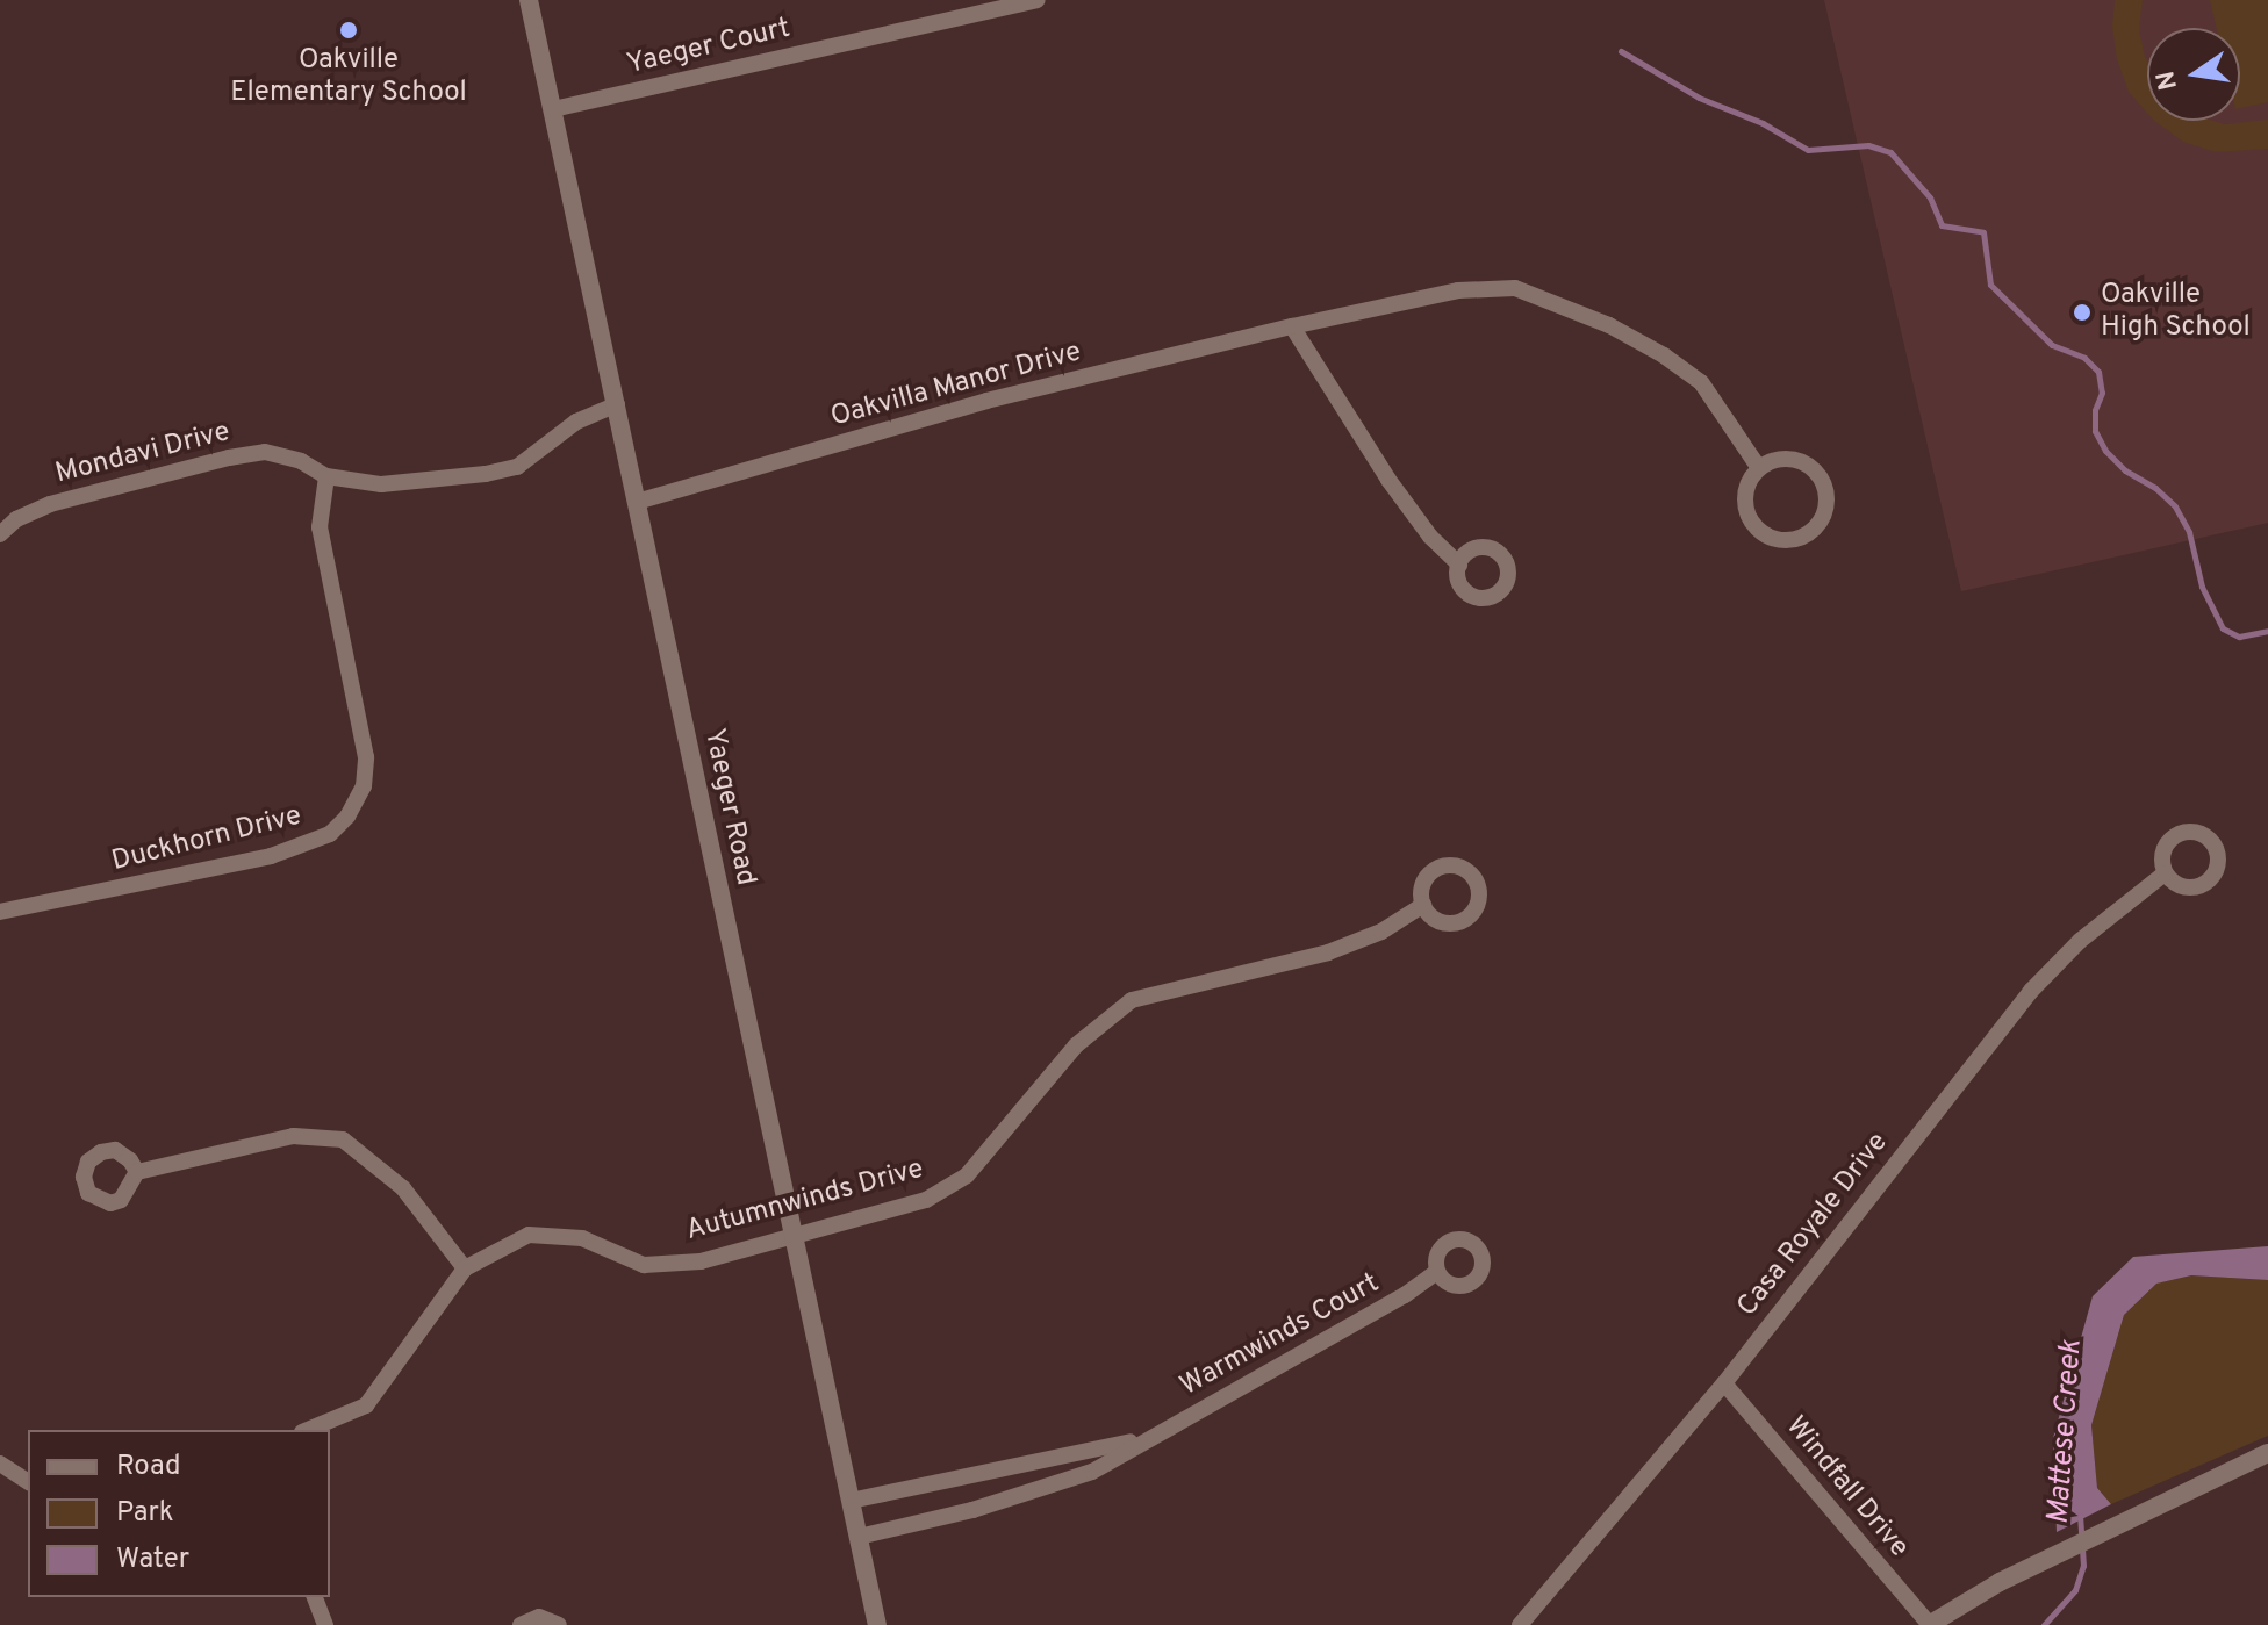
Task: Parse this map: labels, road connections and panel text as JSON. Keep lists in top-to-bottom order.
{
  "streets": {
    "street": [
      "Yaeger Court",
      "Oakvilla Manor Drive",
      "Mondavi Drive",
      "Yaeger Road",
      "Duckhorn Drive",
      "Autumnwinds Drive",
      "Casa Royale Drive",
      "Warmwinds Court",
      "Windfall Drive"
    ]
  },
  "crossings": [
    ["Yaeger Court", "Yaeger Road"],
    ["Oakvilla Manor Drive", "Yaeger Road"],
    ["Mondavi Drive", "Yaeger Road"],
    ["Mondavi Drive", "Duckhorn Drive"],
    ["Yaeger Road", "Autumnwinds Drive"],
    ["Yaeger Road", "Warmwinds Court"],
    ["Casa Royale Drive", "Windfall Drive"]
  ],
  "water": ["Mattese Creek"],
  "places": ["Oakville Elementary School", "Oakville High School"],
  "legend": ["Road", "Park", "Water"],
  "north": "left"
}
